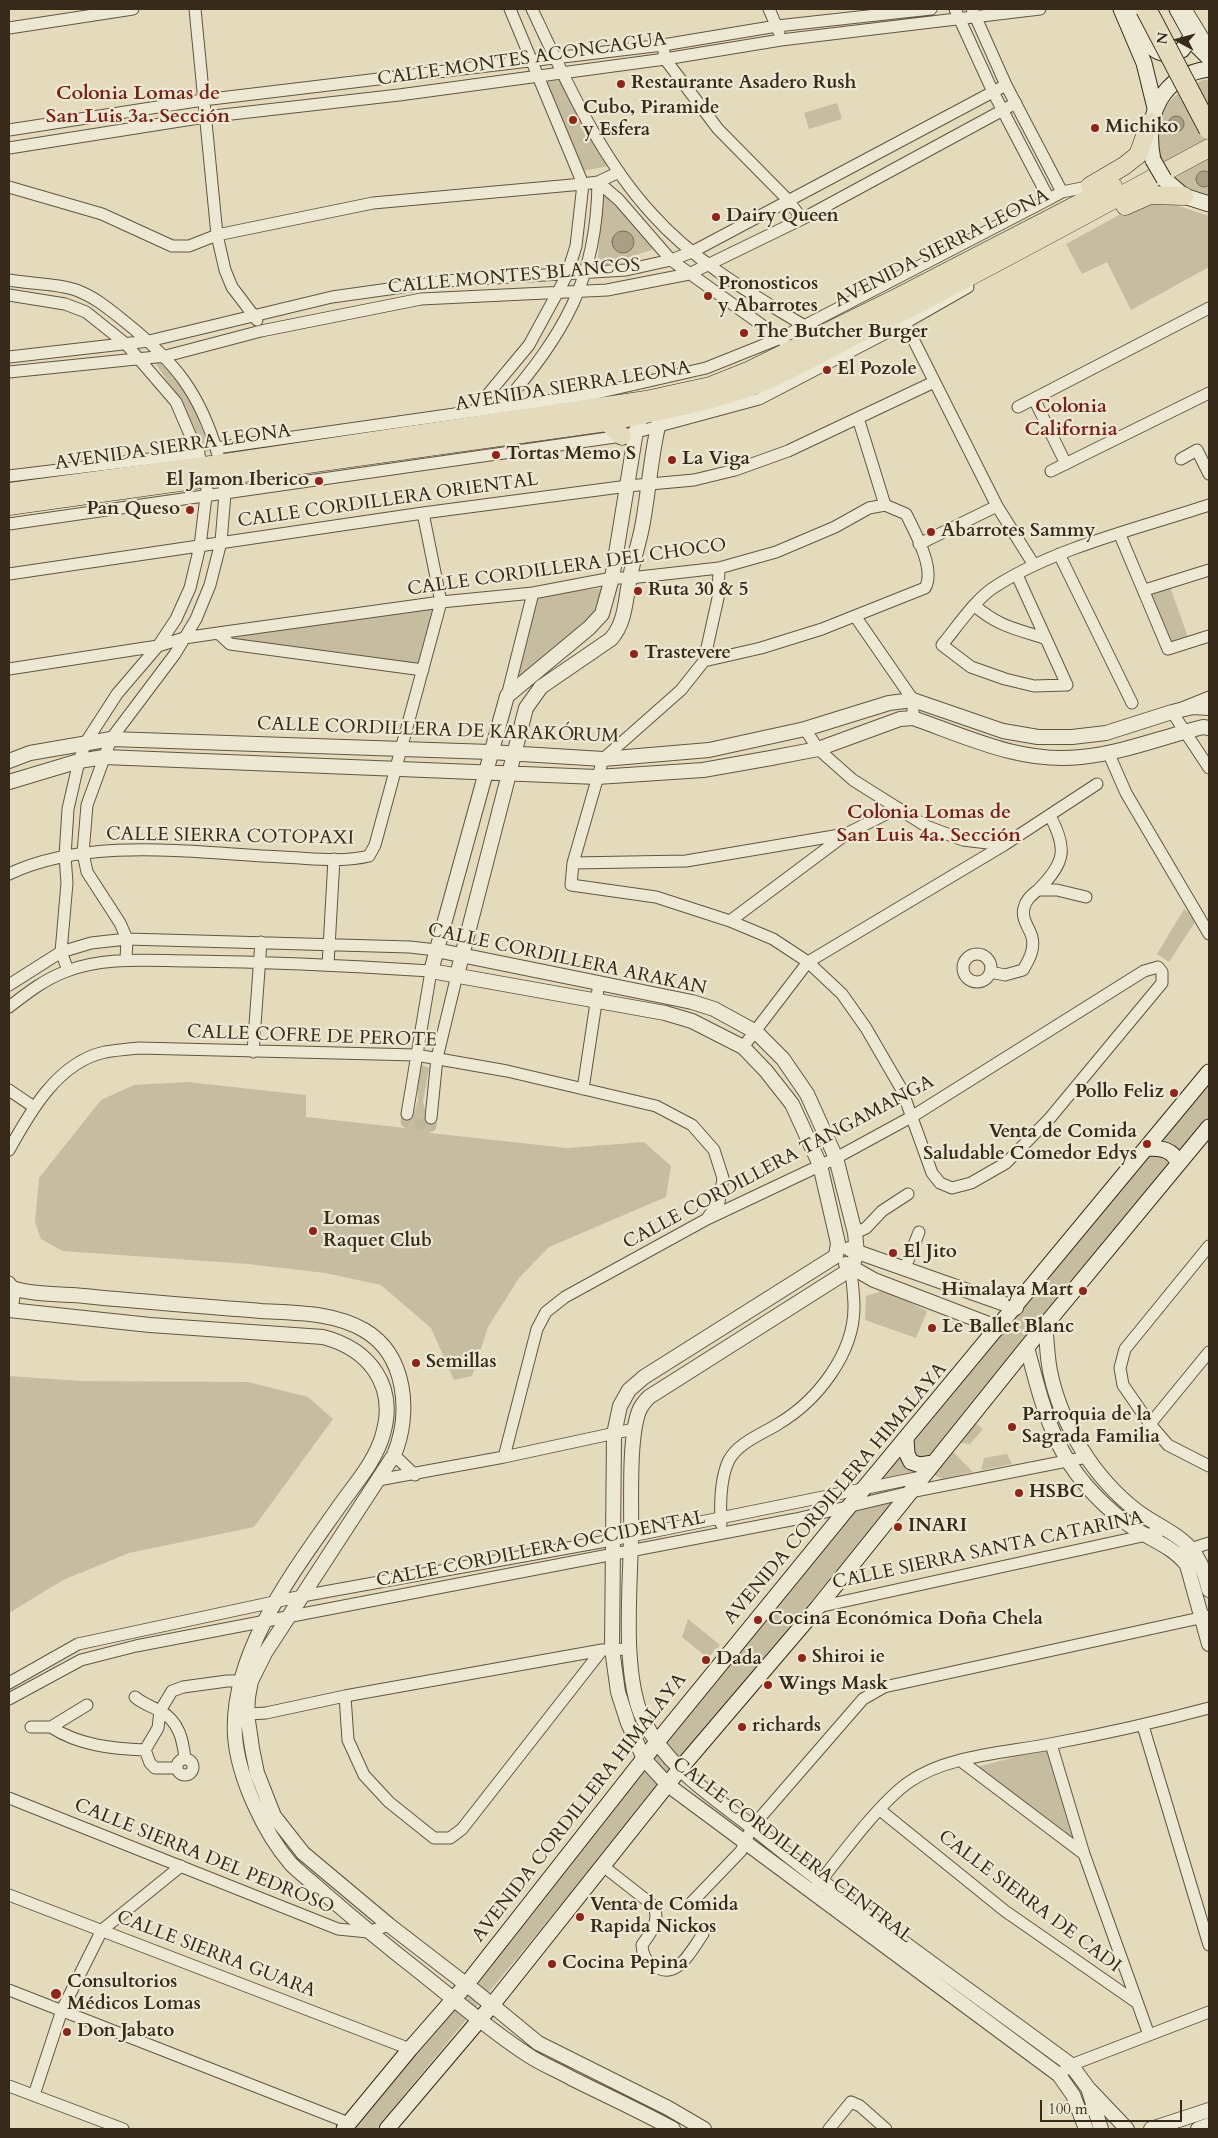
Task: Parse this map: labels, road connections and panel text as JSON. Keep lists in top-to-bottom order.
{
  "streets": {
    "highway": ["AVENIDA SIERRA LEONA"],
    "main road": ["AVENIDA CORDILLERA HIMALAYA"],
    "street": [
      "CALLE MONTES ACONCAGUA",
      "CALLE MONTES BLANCOS",
      "CALLE CORDILLERA ORIENTAL",
      "CALLE CORDILLERA DEL CHOCO",
      "CALLE CORDILLERA DE KARAKÓRUM",
      "CALLE SIERRA COTOPAXI",
      "CALLE CORDILLERA ARAKAN",
      "CALLE COFRE DE PEROTE",
      "CALLE CORDILLERA TANGAMANGA",
      "CALLE CORDILLERA OCCIDENTAL",
      "CALLE SIERRA SANTA CATARINA",
      "CALLE CORDILLERA CENTRAL",
      "CALLE SIERRA DEL PEDROSO",
      "CALLE SIERRA DE CADI",
      "CALLE SIERRA GUARA"
    ]
  },
  "crossings": [
    ["CALLE CORDILLERA ORIENTAL", "CALLE SIERRA COTOPAXI"],
    ["CALLE CORDILLERA DEL CHOCO", "CALLE SIERRA COTOPAXI"],
    ["CALLE CORDILLERA DE KARAKÓRUM", "CALLE SIERRA COTOPAXI"],
    ["CALLE CORDILLERA ARAKAN", "CALLE CORDILLERA TANGAMANGA"],
    ["CALLE CORDILLERA ARAKAN", "CALLE CORDILLERA OCCIDENTAL"],
    ["CALLE CORDILLERA ARAKAN", "CALLE CORDILLERA CENTRAL"],
    ["CALLE COFRE DE PEROTE", "CALLE CORDILLERA TANGAMANGA"],
    ["AVENIDA CORDILLERA HIMALAYA", "CALLE CORDILLERA OCCIDENTAL"],
    ["AVENIDA CORDILLERA HIMALAYA", "CALLE CORDILLERA CENTRAL"],
    ["AVENIDA CORDILLERA HIMALAYA", "CALLE SIERRA GUARA"],
    ["CALLE CORDILLERA OCCIDENTAL", "CALLE CORDILLERA CENTRAL"]
  ],
  "districts": ["Colonia Lomas de San Luis 3a. Sección", "Colonia California", "Colonia Lomas de San Luis 4a. Sección"],
  "places": [
    "Restaurante Asadero Rush",
    "Cubo, Piramide y Esfera",
    "Michiko",
    "Dairy Queen",
    "Pronosticos y Abarrotes",
    "The Butcher Burger",
    "El Pozole",
    "Tortas Memo S",
    "La Viga",
    "El Jamon Iberico",
    "Pan Queso",
    "Abarrotes Sammy",
    "Ruta 30 & 5",
    "Trastevere",
    "Pollo Feliz",
    "Venta de Comida Saludable Comedor Edys",
    "Lomas Raquet Club",
    "El Jito",
    "Himalaya Mart",
    "Le Ballet Blanc",
    "Semillas",
    "Parroquia de la Sagrada Familia",
    "HSBC",
    "INARI",
    "Cocina Económica Doña Chela",
    "Shiroi ie",
    "Dada",
    "Wings Mask",
    "richards",
    "Venta de Comida Rapida Nickos",
    "Cocina Pepina",
    "Consultorios Médicos Lomas",
    "Don Jabato"
  ],
  "scale_bar": "100 m",
  "north": "left"
}
